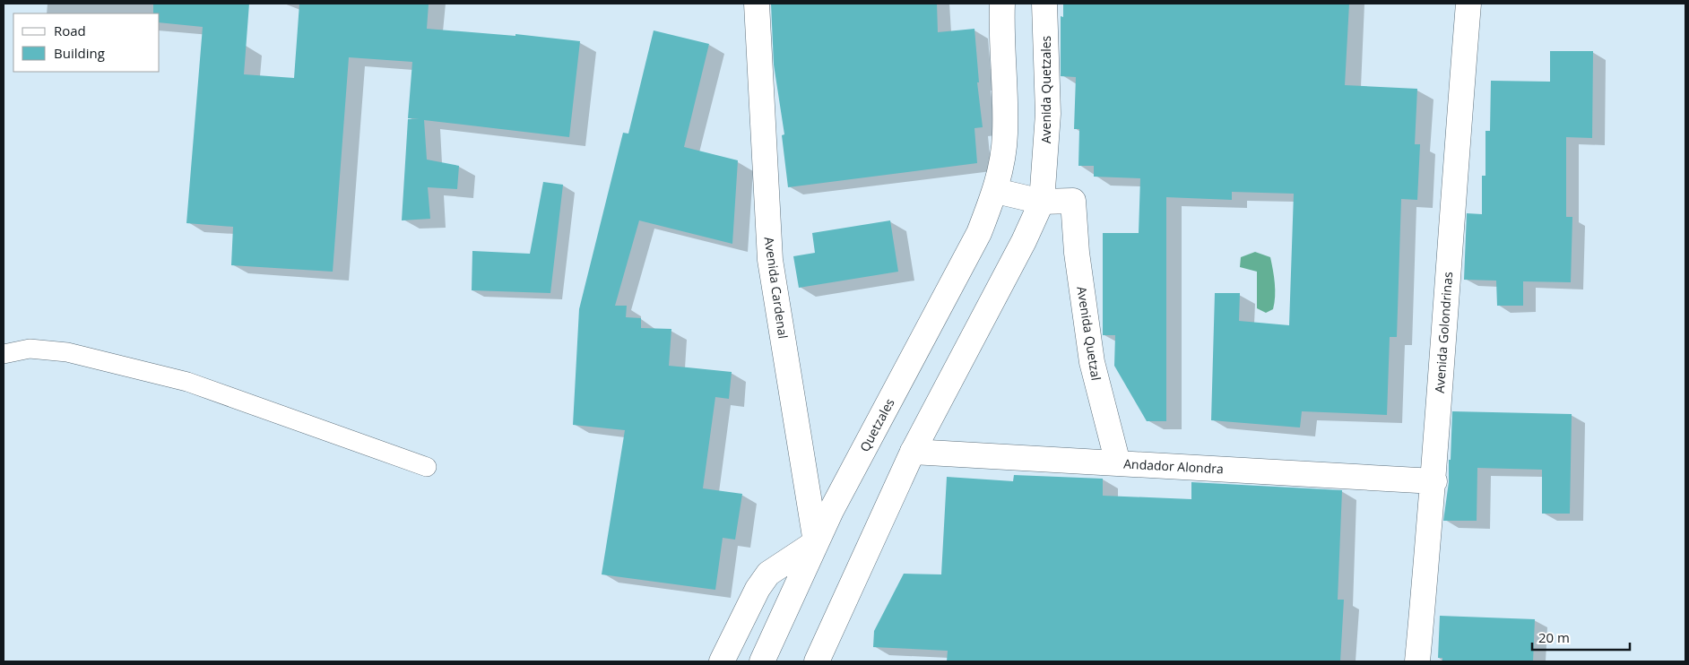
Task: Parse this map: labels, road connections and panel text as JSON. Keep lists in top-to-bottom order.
{
  "streets": {
    "street": [
      "Avenida Quetzales",
      "Avenida Cardenal",
      "Avenida Golondrinas",
      "Avenida Quetzal",
      "Quetzales",
      "Andador Alondra"
    ]
  },
  "crossings": [
    ["Avenida Quetzales", "Avenida Quetzal"],
    ["Avenida Cardenal", "Quetzales"],
    ["Avenida Golondrinas", "Andador Alondra"],
    ["Avenida Quetzal", "Andador Alondra"]
  ],
  "legend": ["Road", "Building"],
  "scale_bar": "20 m"
}
